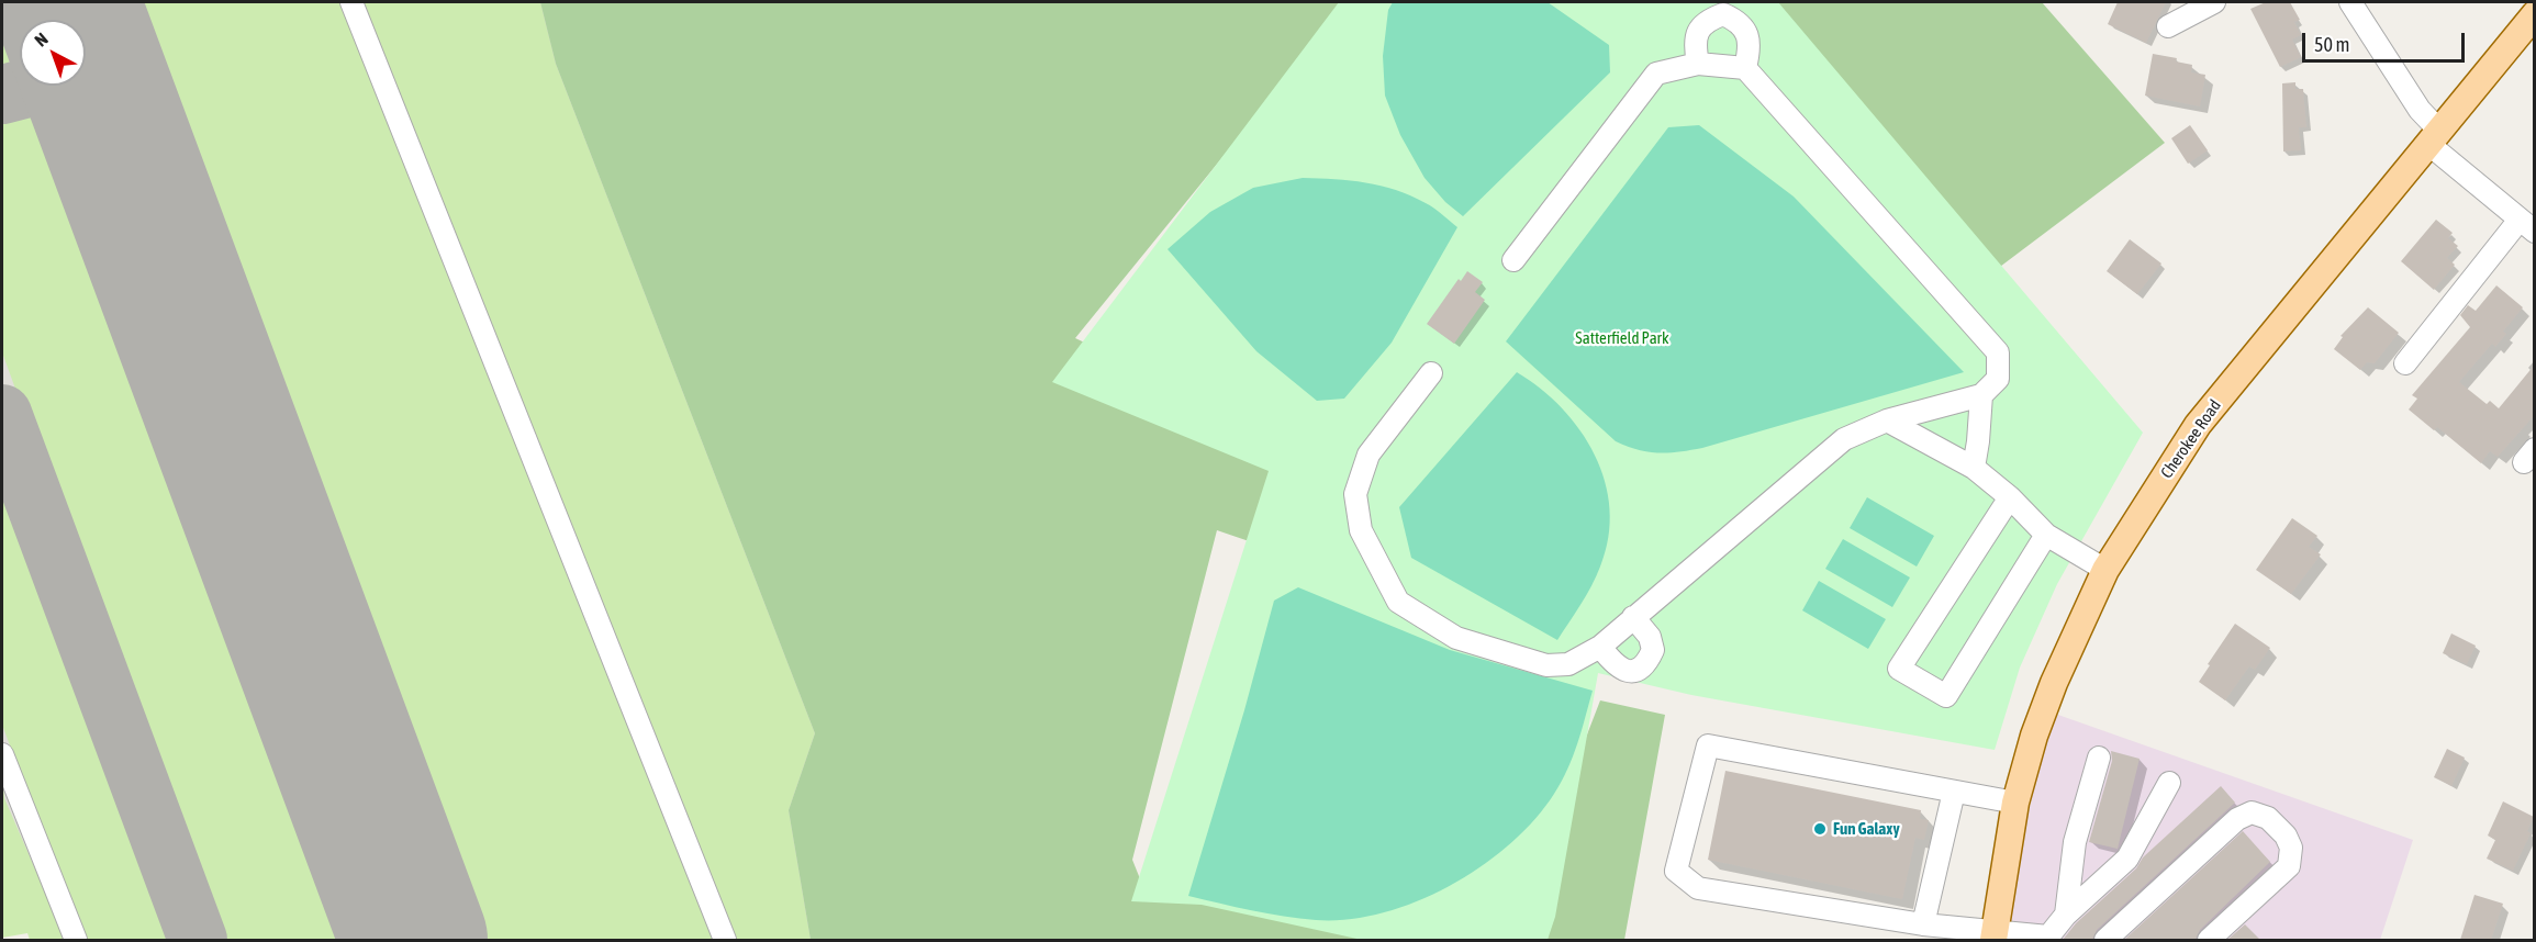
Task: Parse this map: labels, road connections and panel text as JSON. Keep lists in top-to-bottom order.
{
  "streets": {
    "main road": ["Cherokee Road"]
  },
  "parks": ["Satterfield Park"],
  "places": ["Fun Galaxy"],
  "scale_bar": "50 m",
  "north": "top left"
}
